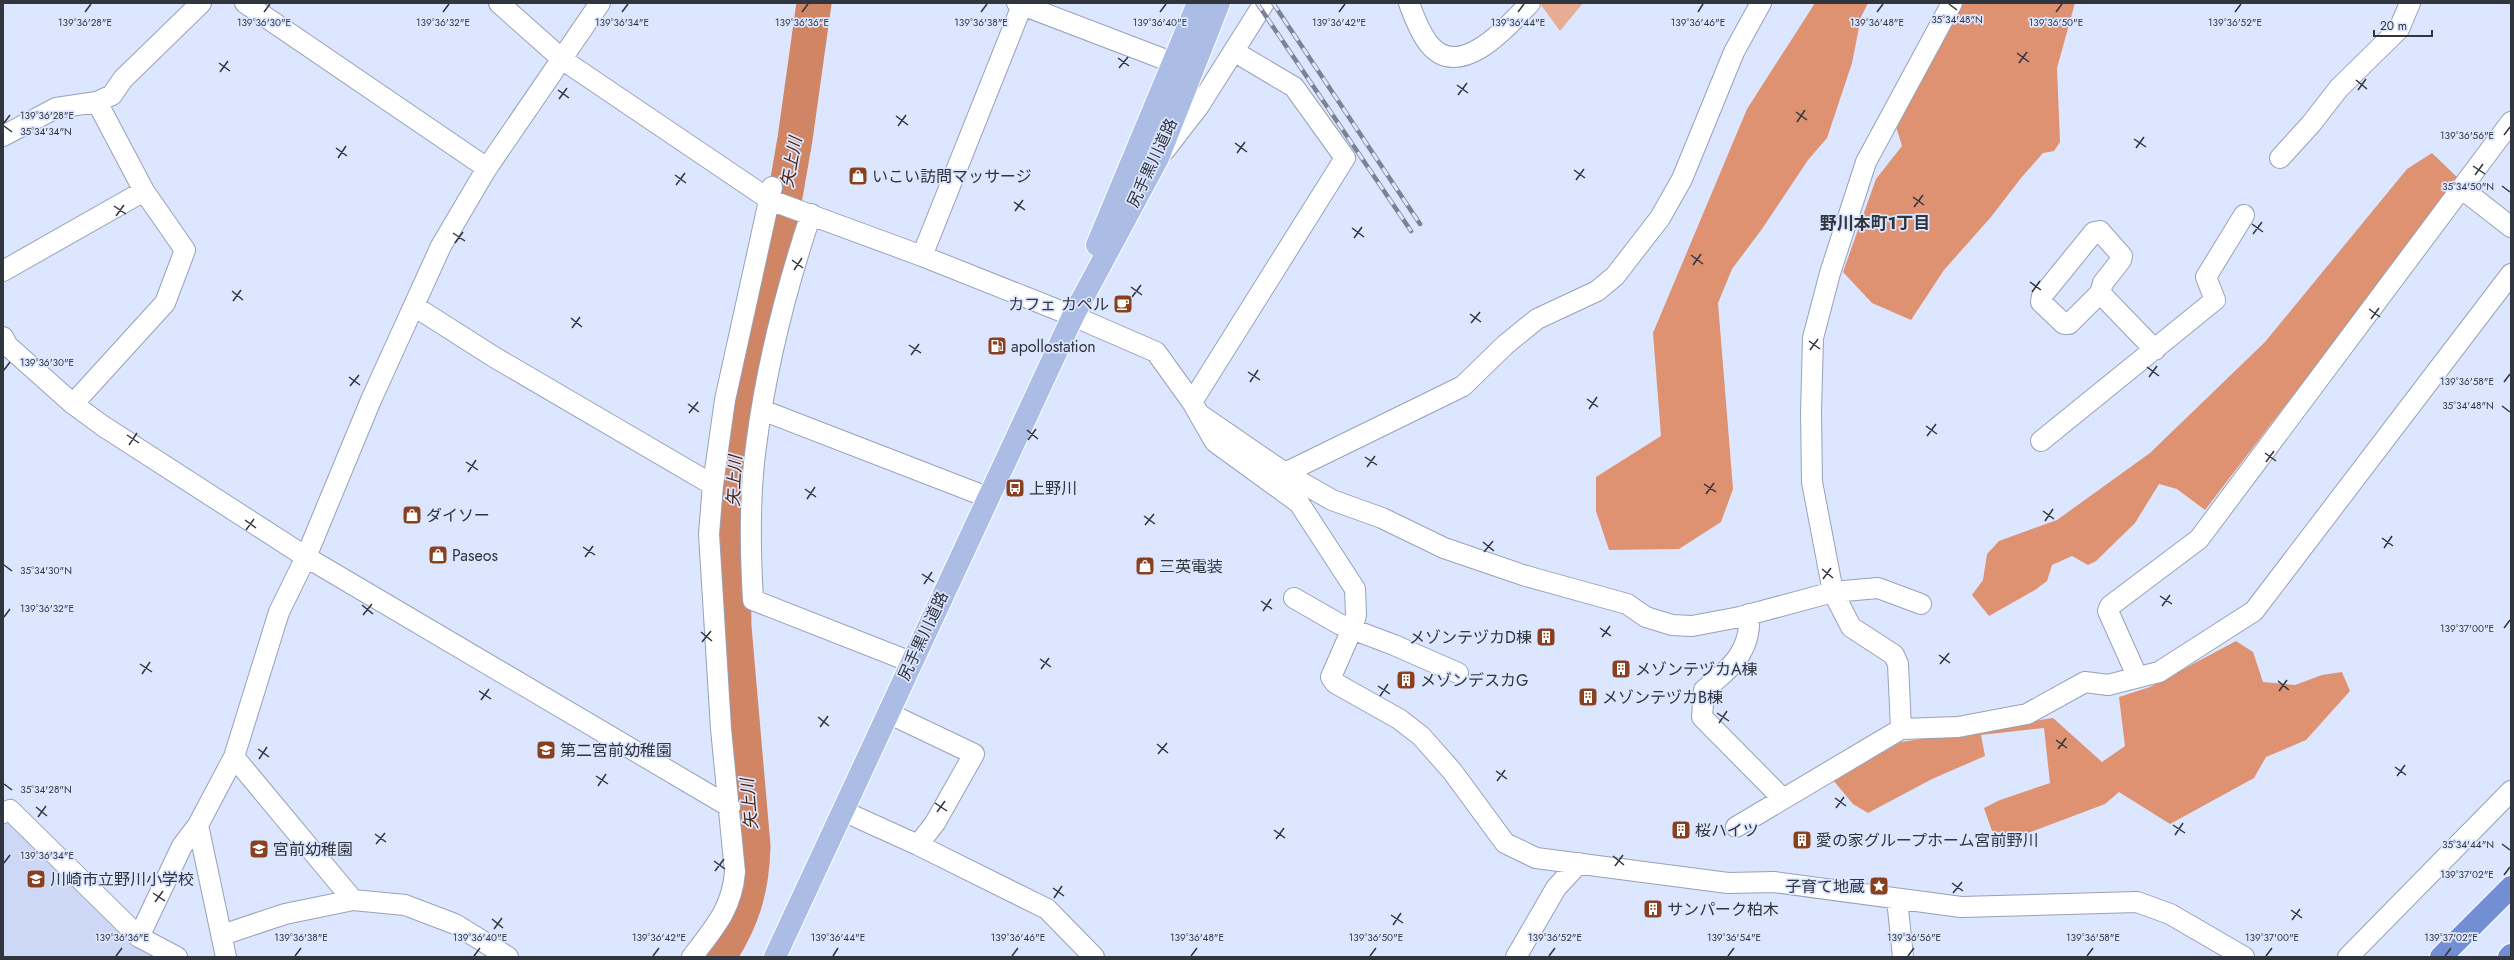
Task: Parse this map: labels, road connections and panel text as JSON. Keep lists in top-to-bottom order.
{
  "streets": {
    "main road": ["尻手黒川道路"]
  },
  "districts": ["野川本町1丁目"],
  "water": ["矢上川"],
  "places": {
    "shop": [
      "いこい訪問マッサージ",
      "ダイソー",
      "Paseos",
      "三英電装"
    ],
    "cafe": ["カフェ カペル"],
    "fuel station": ["apollostation"],
    "bus stop": ["上野川"],
    "building": [
      "メゾンテヅカD棟",
      "メゾンテヅカA棟",
      "メゾンデスカG",
      "メゾンテヅカB棟",
      "桜ハイツ",
      "愛の家グループホーム宮前野川",
      "サンパーク柏木"
    ],
    "school or university": ["第二宮前幼稚園", "宮前幼稚園", "川崎市立野川小学校"],
    "place": ["子育て地蔵"]
  },
  "scale_bar": "20 m",
  "coordinates": [
    "35°34'48\"N",
    "139°36'28\"E",
    "139°36'32\"E",
    "139°36'34\"E",
    "139°36'36\"E",
    "139°36'38\"E",
    "139°36'40\"E",
    "139°36'42\"E",
    "139°36'46\"E",
    "139°36'52\"E",
    "139°36'30\"E",
    "139°36'44\"E",
    "139°36'48\"E",
    "139°36'50\"E",
    "35°34'34\"N",
    "139°36'56\"E",
    "35°34'50\"N",
    "139°36'58\"E",
    "35°34'30\"N",
    "139°37'00\"E",
    "35°34'28\"N",
    "35°34'44\"N",
    "139°37'02\"E",
    "139°36'54\"E"
  ]
}
